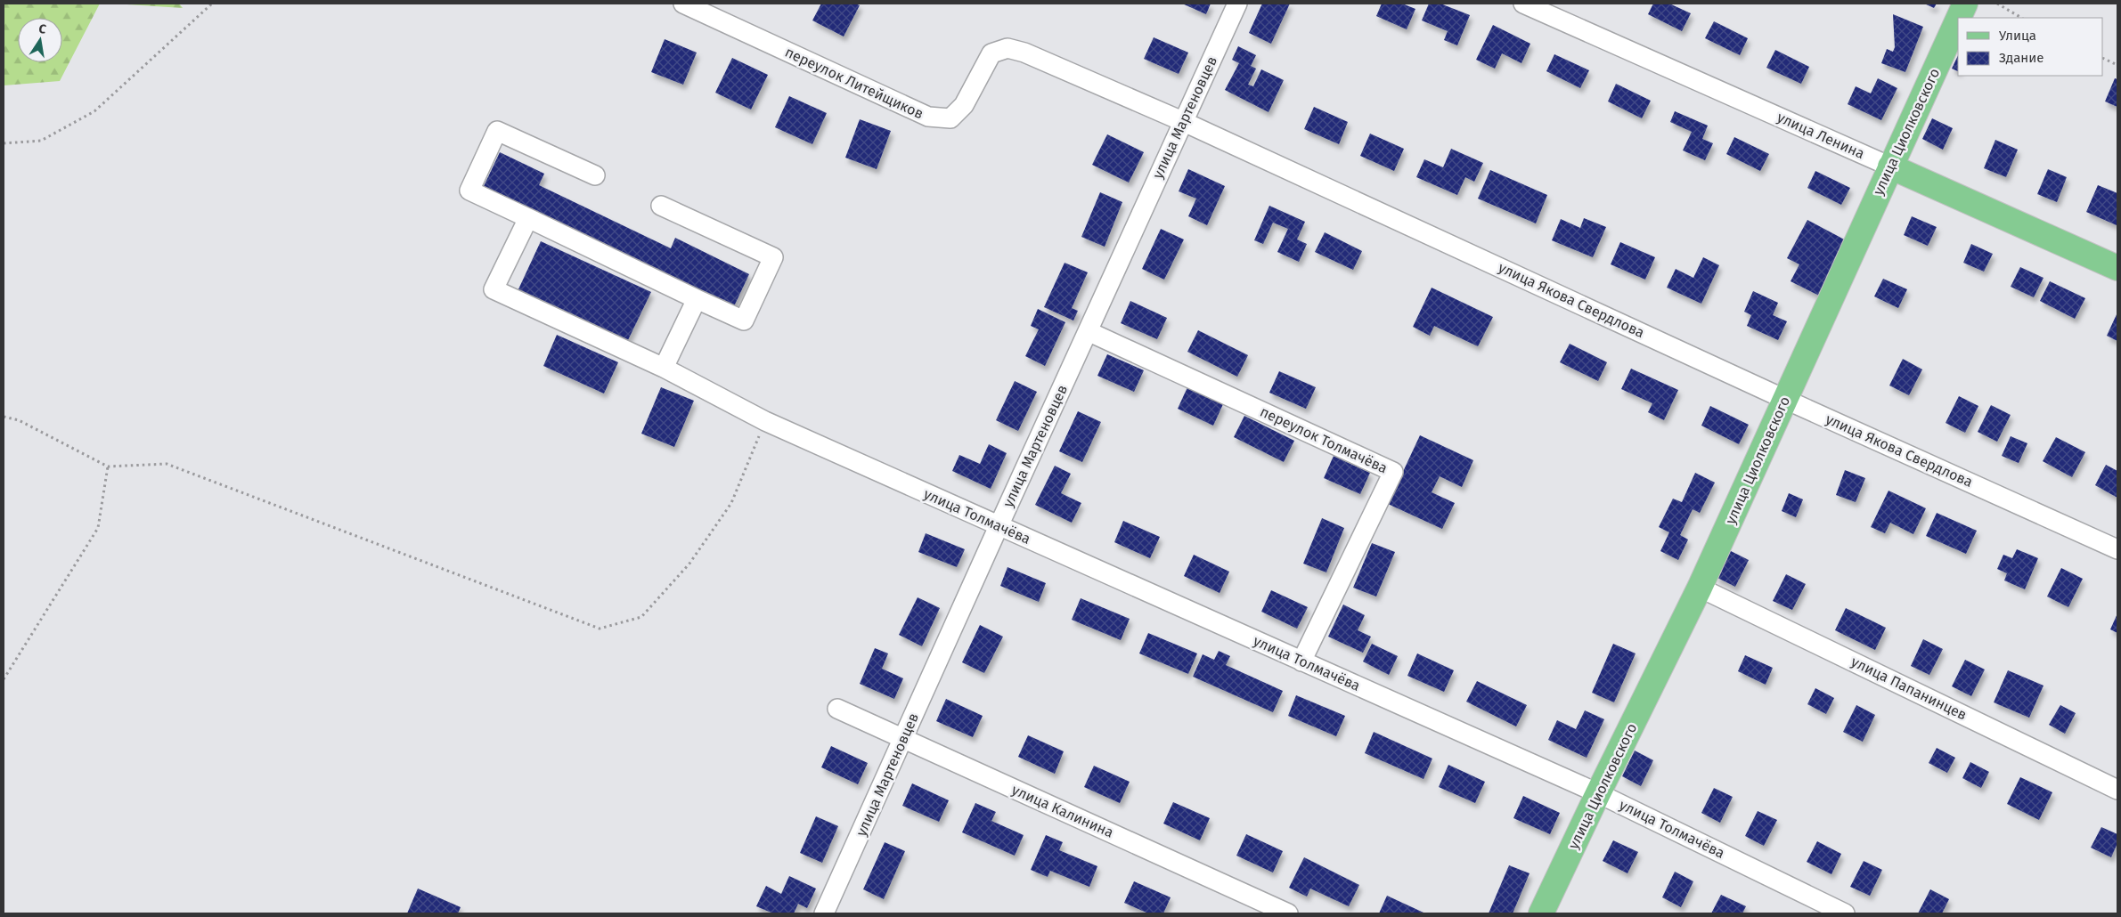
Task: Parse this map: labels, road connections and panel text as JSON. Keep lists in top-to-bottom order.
{
  "streets": {
    "main road": ["улица Циолковского", "улица Ленина"],
    "street": [
      "переулок Литейщиков",
      "улица Мартеновцев",
      "улица Якова Свердлова",
      "переулок Толмачёва",
      "улица Толмачёва",
      "улица Папанинцев",
      "улица Калинина"
    ]
  },
  "crossings": [
    ["переулок Литейщиков", "улица Якова Свердлова"],
    ["улица Мартеновцев", "улица Якова Свердлова"],
    ["улица Мартеновцев", "переулок Толмачёва"],
    ["улица Мартеновцев", "улица Толмачёва"],
    ["улица Мартеновцев", "улица Калинина"],
    ["улица Циолковского", "улица Ленина"],
    ["улица Циолковского", "улица Якова Свердлова"],
    ["улица Циолковского", "улица Толмачёва"],
    ["улица Циолковского", "улица Папанинцев"],
    ["переулок Толмачёва", "улица Толмачёва"]
  ],
  "legend": ["Улица", "Здание"],
  "north": "top"
}
